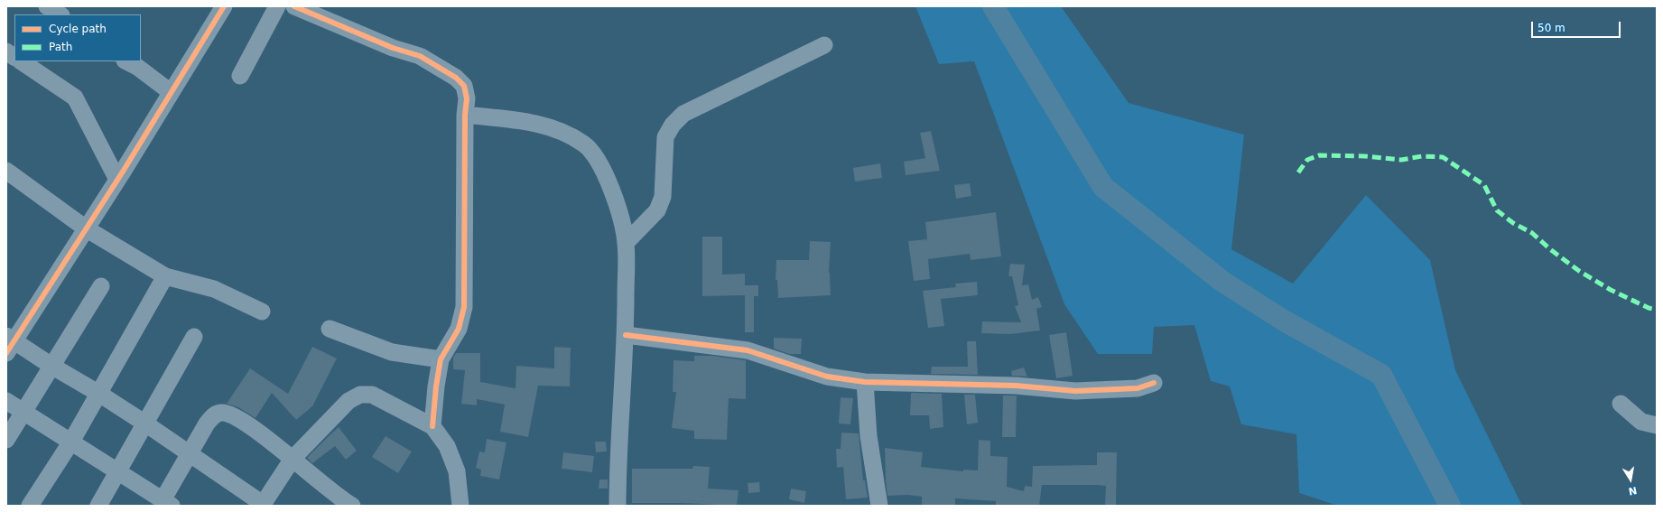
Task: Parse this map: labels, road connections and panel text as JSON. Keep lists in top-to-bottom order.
{
  "legend": ["Cycle path", "Path"],
  "scale_bar": "50 m",
  "north": "bottom"
}
